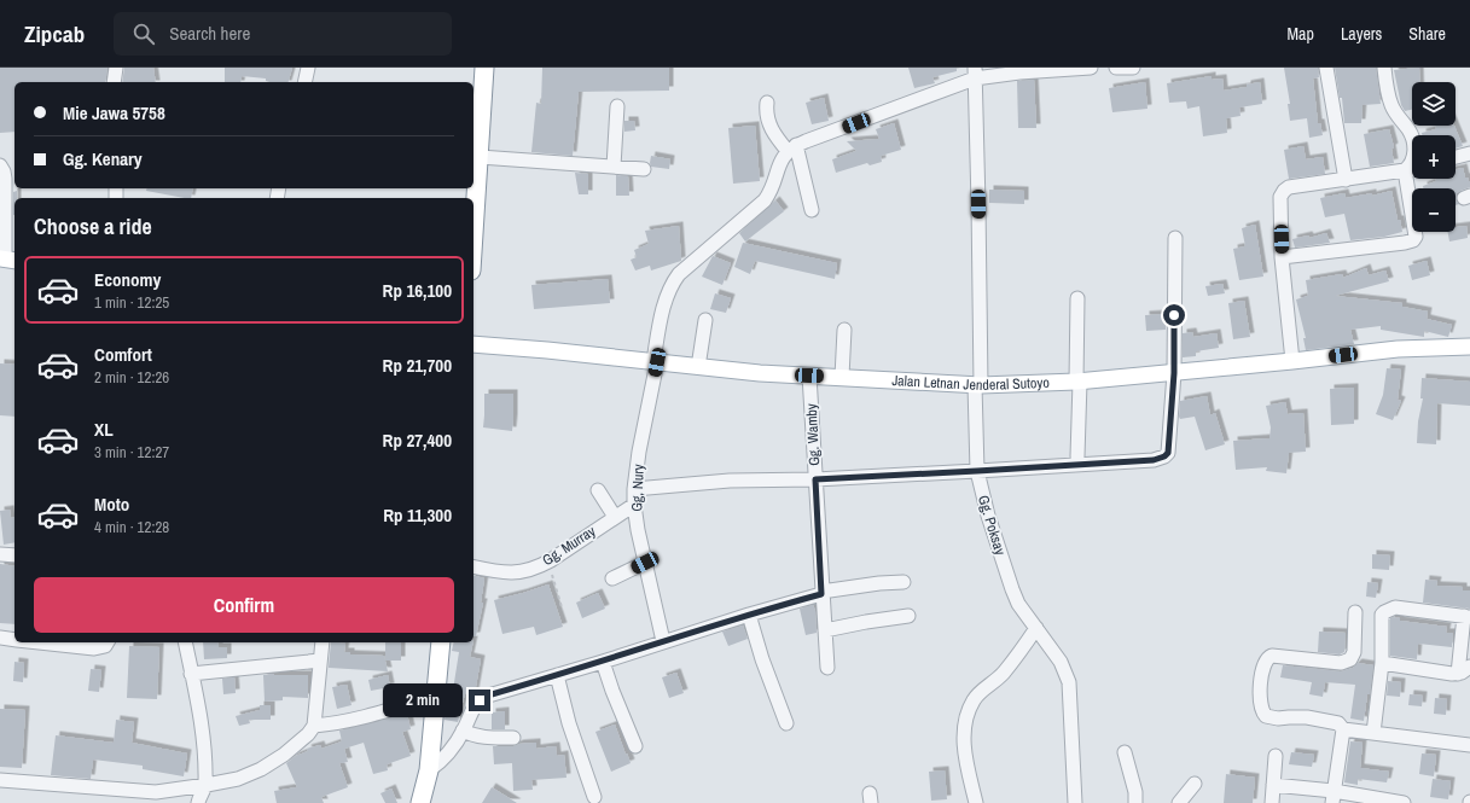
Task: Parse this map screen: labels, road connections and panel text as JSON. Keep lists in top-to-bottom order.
{
  "streets": {
    "main road": ["Jalan Letnan Jenderal Sutoyo"],
    "street": [
      "Gg. Wamby",
      "Gg, Nury",
      "Gg. Poksay",
      "Gg. Murray"
    ]
  },
  "crossings": [
    ["Jalan Letnan Jenderal Sutoyo", "Gg. Wamby"],
    ["Jalan Letnan Jenderal Sutoyo", "Gg, Nury"],
    ["Jalan Letnan Jenderal Sutoyo", "Gg. Poksay"],
    ["Gg, Nury", "Gg. Murray"]
  ],
  "page": {
    "header": "Zipcab",
    "search": "Search here",
    "nav": ["Map", "Layers", "Share"],
    "map_buttons": ["+", "−"],
    "banner": ["Mie Jawa 5758", "Gg. Kenary"],
    "heading": "Choose a ride",
    "list": [
      {
        "name": "Economy",
        "note": "1 min · 12:25",
        "value": "Rp 16,100"
      },
      {
        "name": "Comfort",
        "note": "2 min · 12:26",
        "value": "Rp 21,700"
      },
      {
        "name": "XL",
        "note": "3 min · 12:27",
        "value": "Rp 27,400"
      },
      {
        "name": "Moto",
        "note": "4 min · 12:28",
        "value": "Rp 11,300"
      }
    ],
    "buttons": "Confirm",
    "bubble": "2 min"
  }
}
